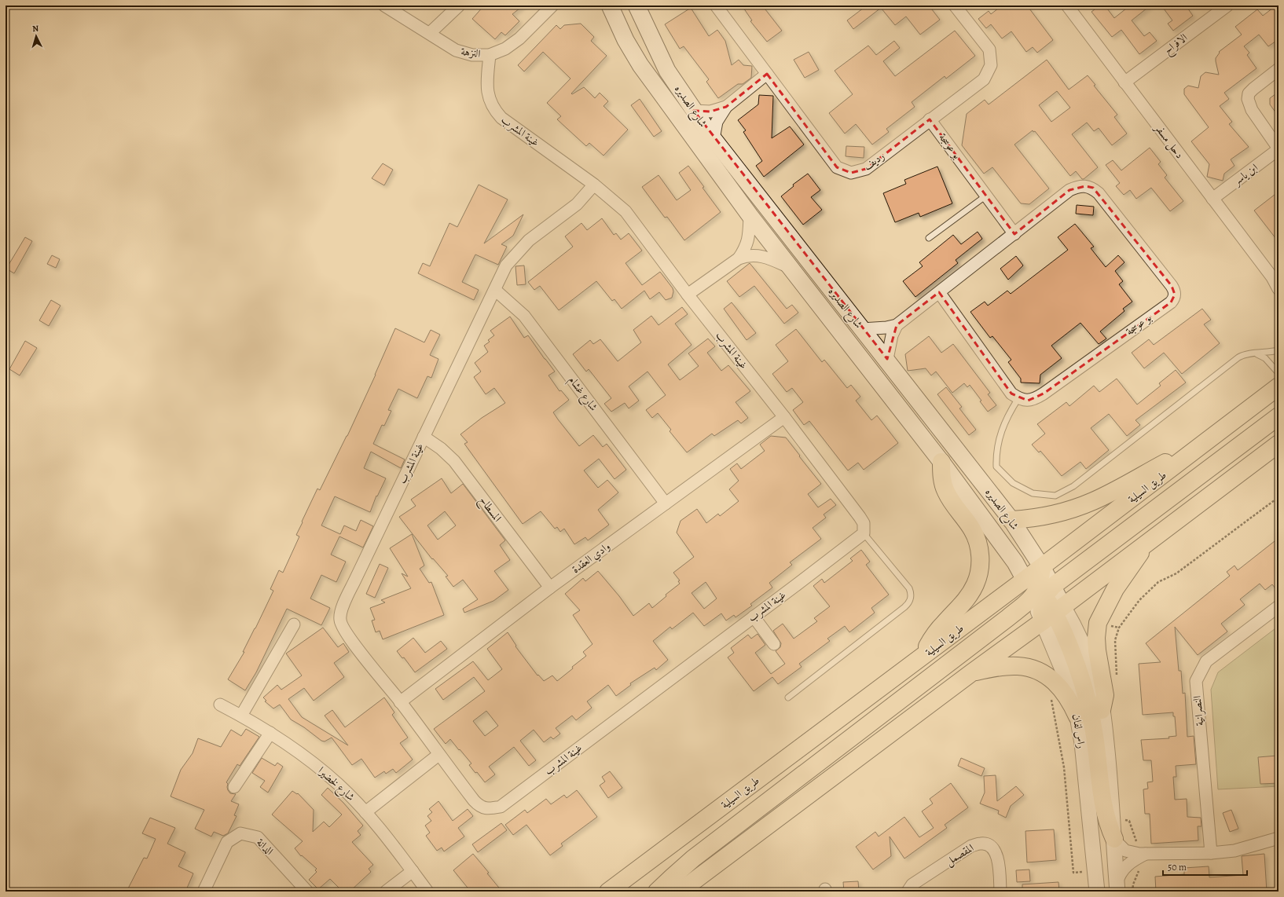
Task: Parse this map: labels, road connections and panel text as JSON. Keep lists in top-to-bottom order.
{
  "streets": {
    "main road": ["شارع الصديره", "طريق السيلية"],
    "street": [
      "الافراح",
      "النزهة",
      "غينة المشرب",
      "دحل مسفر",
      "بو عوسجة",
      "رديف",
      "ابن ياسر",
      "شارع غشام",
      "المسطاح",
      "وادي العقدة",
      "النصرانية",
      "راس لفان",
      "شارع لخضيرا",
      "الدانة",
      "المقصمل"
    ]
  },
  "crossings": [
    ["الافراح", "دحل مسفر"],
    ["النزهة", "غينة المشرب"],
    ["شارع الصديره", "بو عوسجة"],
    ["شارع الصديره", "طريق السيلية"],
    ["غينة المشرب", "شارع غشام"],
    ["غينة المشرب", "المسطاح"],
    ["غينة المشرب", "وادي العقدة"],
    ["دحل مسفر", "ابن ياسر"],
    ["بو عوسجة", "رديف"],
    ["شارع غشام", "وادي العقدة"],
    ["المسطاح", "وادي العقدة"]
  ],
  "scale_bar": "50 m",
  "north": "top"
}
